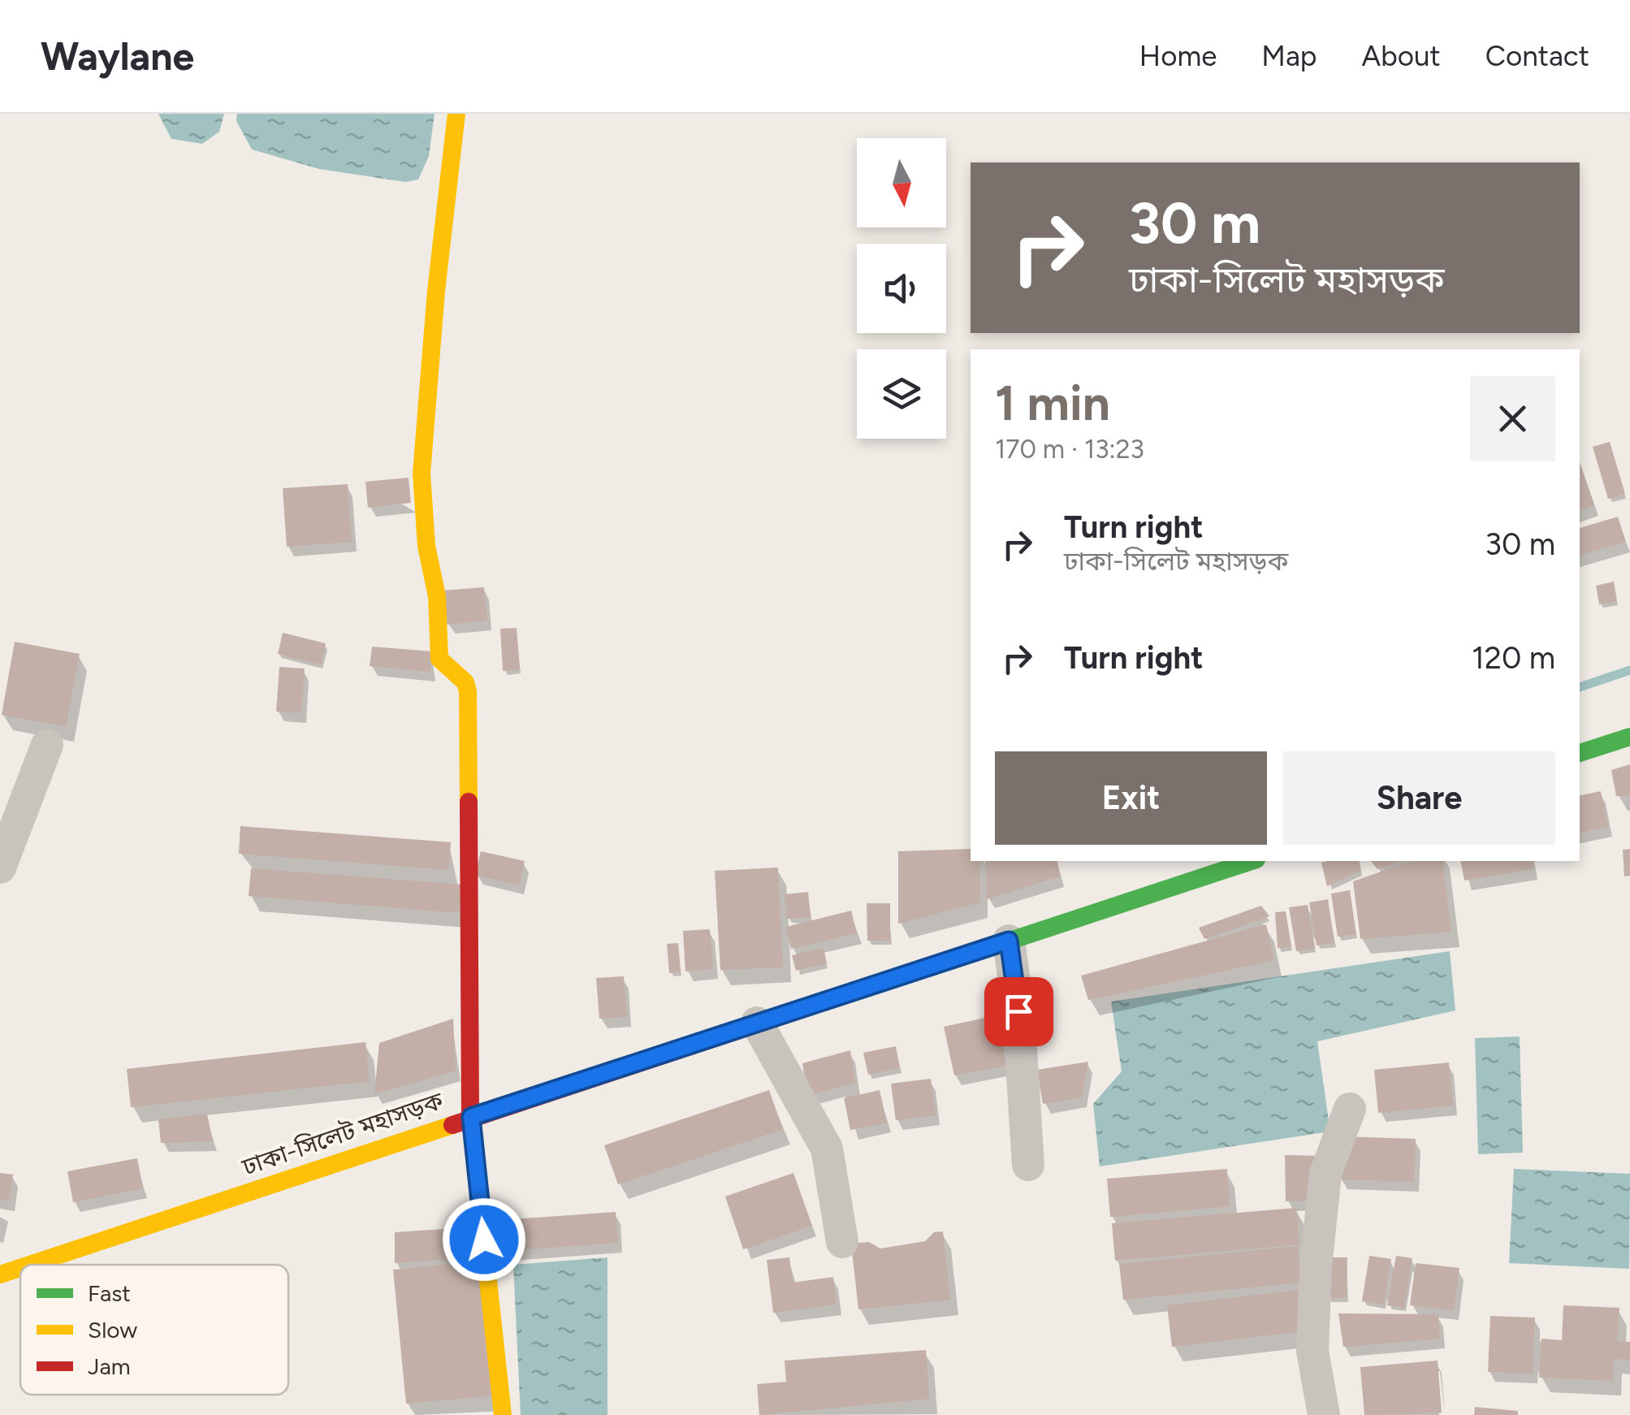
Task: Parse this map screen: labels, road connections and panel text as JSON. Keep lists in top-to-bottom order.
{
  "streets": {
    "main road": ["ঢাকা-সিলেট মহাসড়ক"]
  },
  "legend": ["Fast", "Slow", "Jam"],
  "north": "bottom",
  "page": {
    "header": "Waylane",
    "nav": [
      "Home",
      "Map",
      "About",
      "Contact"
    ],
    "turn": ["30 m", "ঢাকা-সিলেট মহাসড়ক"],
    "heading": ["1 min", "170 m · 13:23"],
    "list": [
      {
        "name": "Turn right",
        "note": "ঢাকা-সিলেট মহাসড়ক",
        "value": "30 m"
      },
      {
        "name": "Turn right",
        "value": "120 m"
      }
    ],
    "buttons": ["Exit", "Share"]
  }
}
